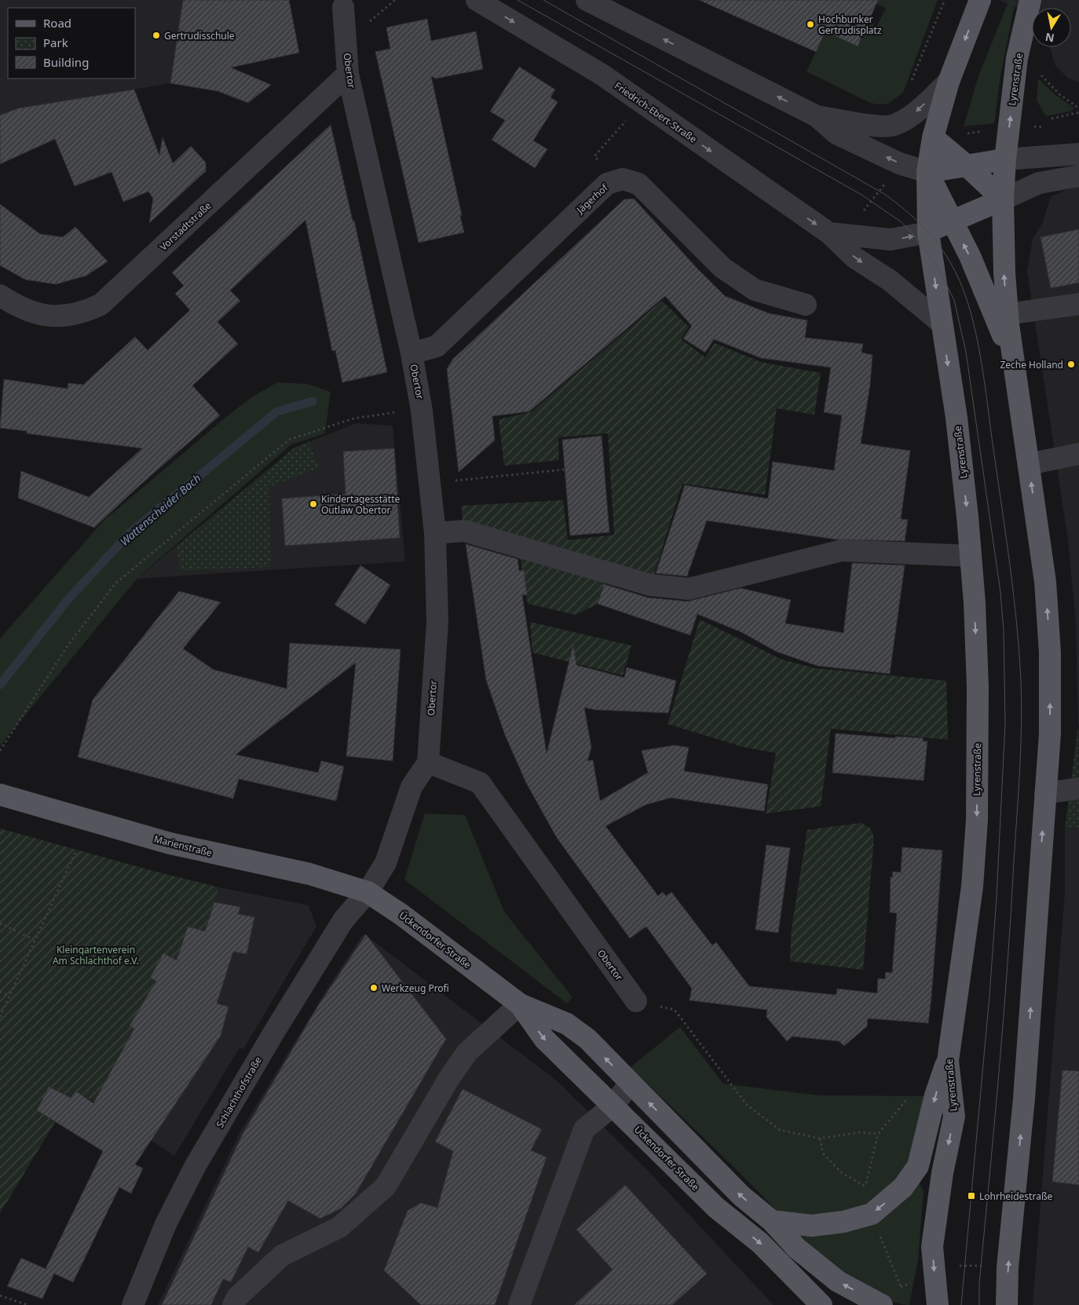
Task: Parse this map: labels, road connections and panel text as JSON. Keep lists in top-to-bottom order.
{
  "streets": {
    "main road": ["Lyrenstraße", "Marienstraße", "Ückendorfer Straße"],
    "street": [
      "Obertor",
      "Friedrich-Ebert-Straße",
      "Jägerhof",
      "Vorstadtstraße",
      "Schlachthofstraße"
    ]
  },
  "crossings": [
    ["Obertor", "Jägerhof"],
    ["Obertor", "Vorstadtstraße"],
    ["Lyrenstraße", "Friedrich-Ebert-Straße"],
    ["Marienstraße", "Ückendorfer Straße"],
    ["Marienstraße", "Schlachthofstraße"],
    ["Ückendorfer Straße", "Schlachthofstraße"]
  ],
  "water": ["Wattenscheider Bach"],
  "parks": ["Kleingartenverein Am Schlachthof e.V."],
  "places": {
    "other": [
      "Hochbunker Gertrudisplatz",
      "Gertrudisschule",
      "Zeche Holland",
      "Kindertagesstätte Outlaw Obertor",
      "Werkzeug Profi"
    ],
    "transit": ["Lohrheidestraße"]
  },
  "legend": ["Road", "Park", "Building"],
  "north": "bottom"
}
